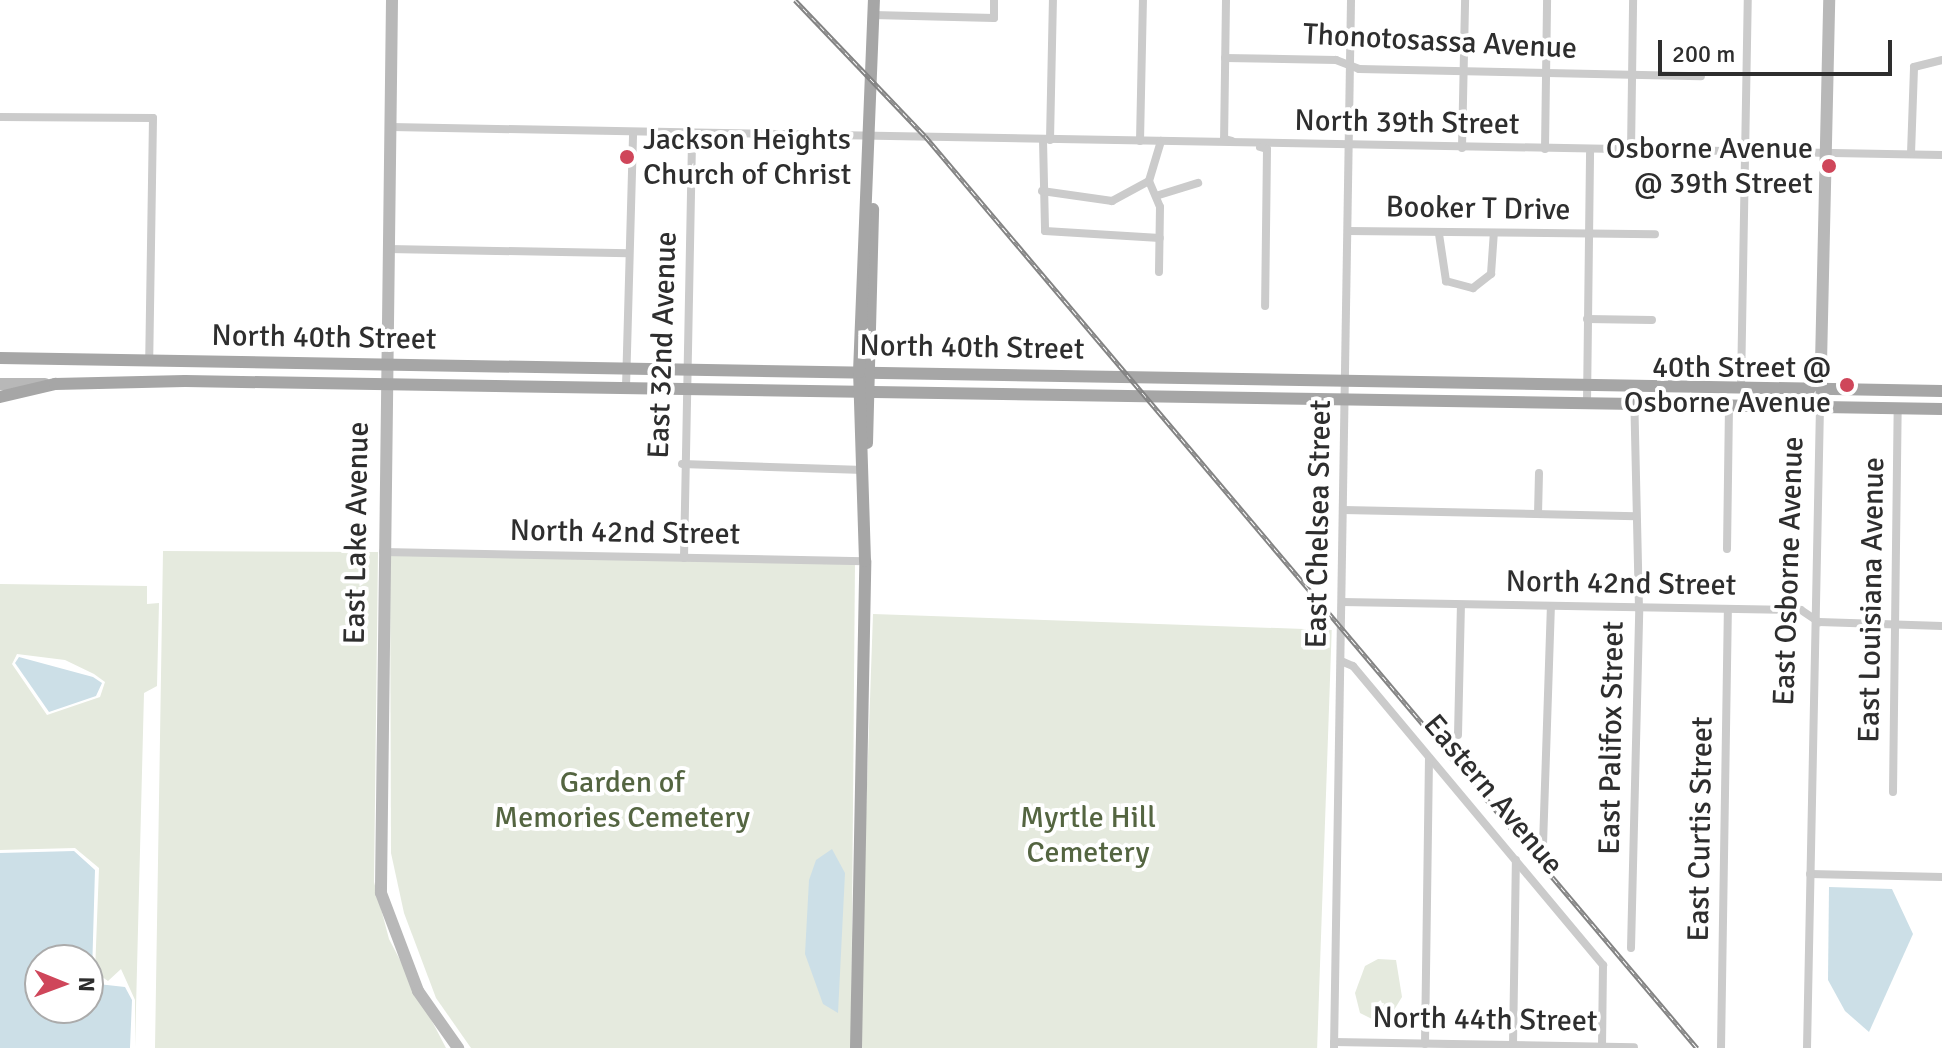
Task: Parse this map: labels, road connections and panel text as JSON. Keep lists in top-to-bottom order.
{
  "streets": {
    "main road": ["North 40th Street"],
    "street": [
      "Thonotosassa Avenue",
      "North 39th Street",
      "Booker T Drive",
      "East 32nd Avenue",
      "East Chelsea Street",
      "East Lake Avenue",
      "North 42nd Street",
      "East Osborne Avenue",
      "East Louisiana Avenue",
      "East Palifox Street",
      "Eastern Avenue",
      "East Curtis Street",
      "North 44th Street"
    ]
  },
  "crossings": [
    ["Thonotosassa Avenue", "East Chelsea Street"],
    ["North 39th Street", "East 32nd Avenue"],
    ["North 39th Street", "East Chelsea Street"],
    ["North 39th Street", "East Lake Avenue"],
    ["North 39th Street", "East Osborne Avenue"],
    ["Booker T Drive", "East Chelsea Street"],
    ["North 40th Street", "East 32nd Avenue"],
    ["North 40th Street", "East Chelsea Street"],
    ["North 40th Street", "East Lake Avenue"],
    ["North 40th Street", "East Osborne Avenue"],
    ["North 40th Street", "East Louisiana Avenue"],
    ["North 40th Street", "East Palifox Street"],
    ["East 32nd Avenue", "North 42nd Street"],
    ["East Chelsea Street", "North 42nd Street"],
    ["East Chelsea Street", "Eastern Avenue"],
    ["East Chelsea Street", "North 44th Street"],
    ["East Lake Avenue", "North 42nd Street"],
    ["North 42nd Street", "East Osborne Avenue"],
    ["North 42nd Street", "East Louisiana Avenue"],
    ["North 42nd Street", "East Palifox Street"],
    ["North 42nd Street", "East Curtis Street"],
    ["Eastern Avenue", "North 44th Street"]
  ],
  "parks": ["Garden of Memories Cemetery", "Myrtle Hill Cemetery"],
  "places": ["Jackson Heights Church of Christ", "Osborne Avenue @ 39th Street", "40th Street @ Osborne Avenue"],
  "scale_bar": "200 m",
  "north": "right"
}
